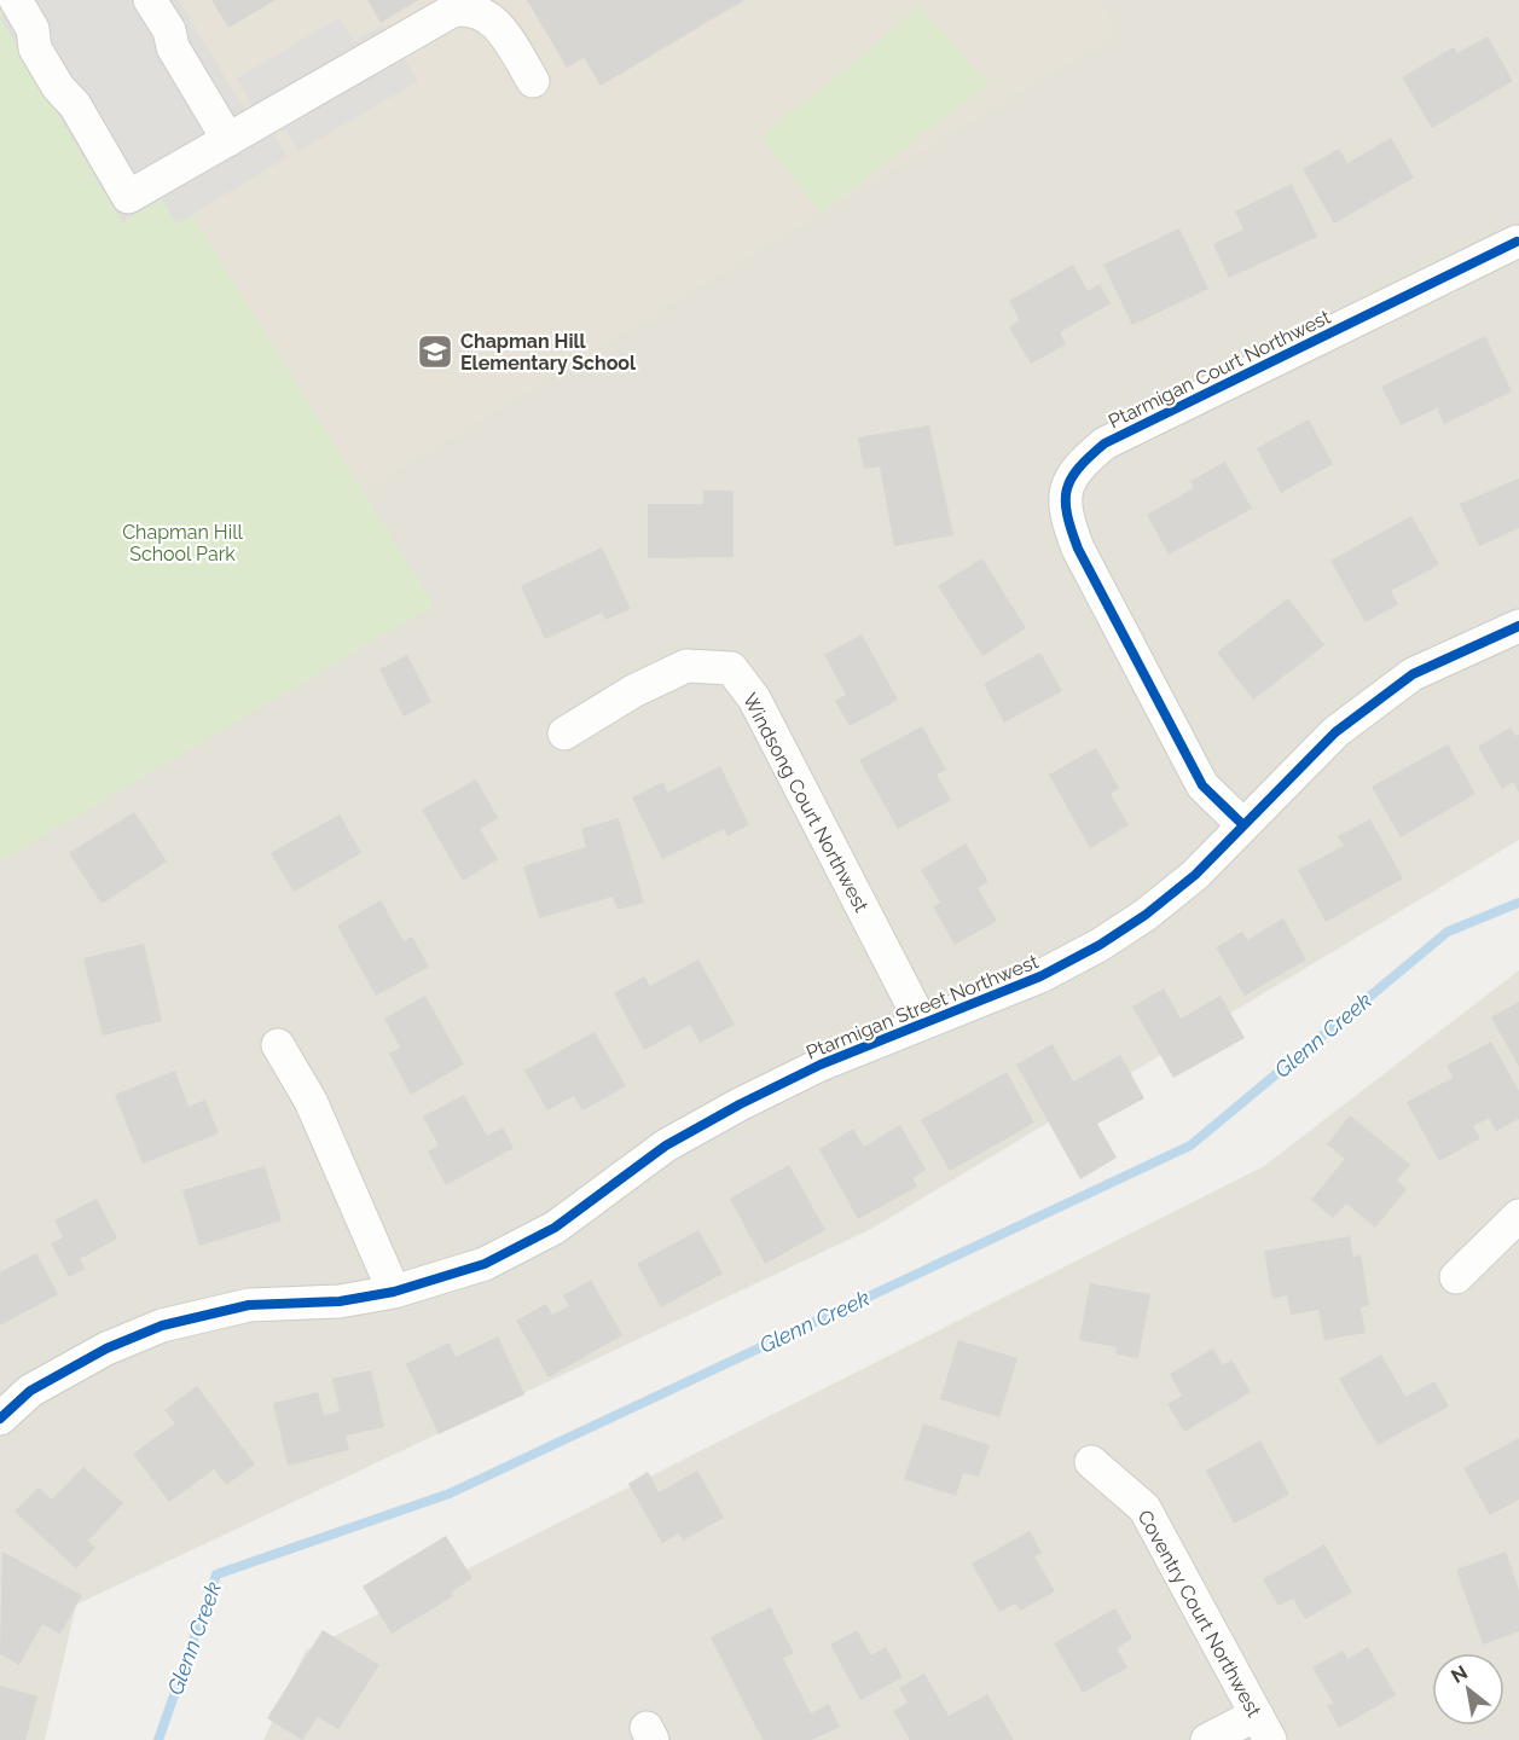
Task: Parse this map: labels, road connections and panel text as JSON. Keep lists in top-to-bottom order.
{
  "streets": {
    "street": [
      "Ptarmigan Court Northwest",
      "Windsong Court Northwest",
      "Ptarmigan Street Northwest",
      "Coventry Court Northwest"
    ]
  },
  "crossings": [
    ["Ptarmigan Court Northwest", "Ptarmigan Street Northwest"],
    ["Windsong Court Northwest", "Ptarmigan Street Northwest"]
  ],
  "water": ["Glenn Creek"],
  "parks": ["Chapman Hill School Park"],
  "places": {
    "school or university": ["Chapman Hill Elementary School"]
  },
  "north": "top left"
}
